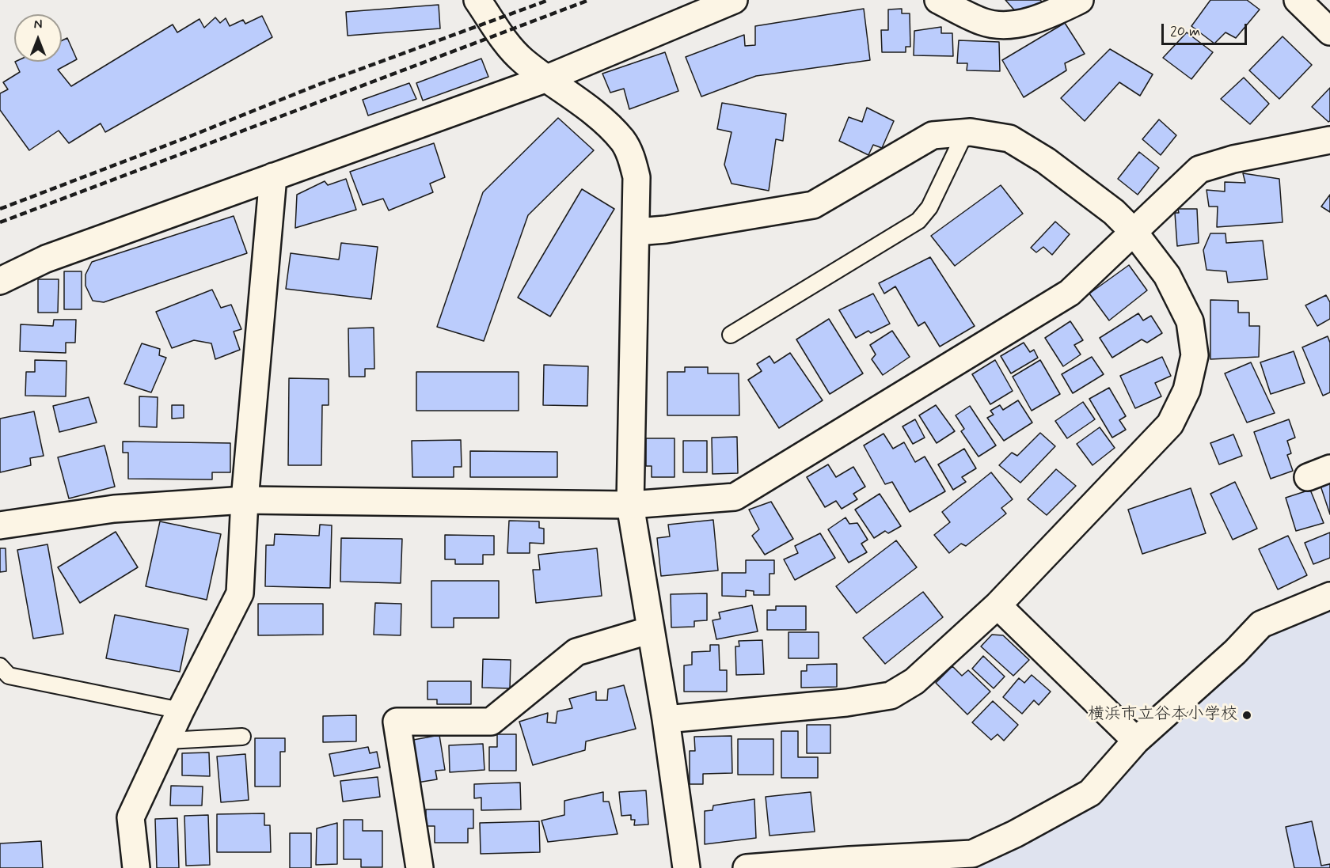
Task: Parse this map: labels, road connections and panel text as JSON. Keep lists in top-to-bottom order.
{
  "places": ["横浜市立谷本小学校"],
  "scale_bar": "20 m",
  "north": "top"
}
